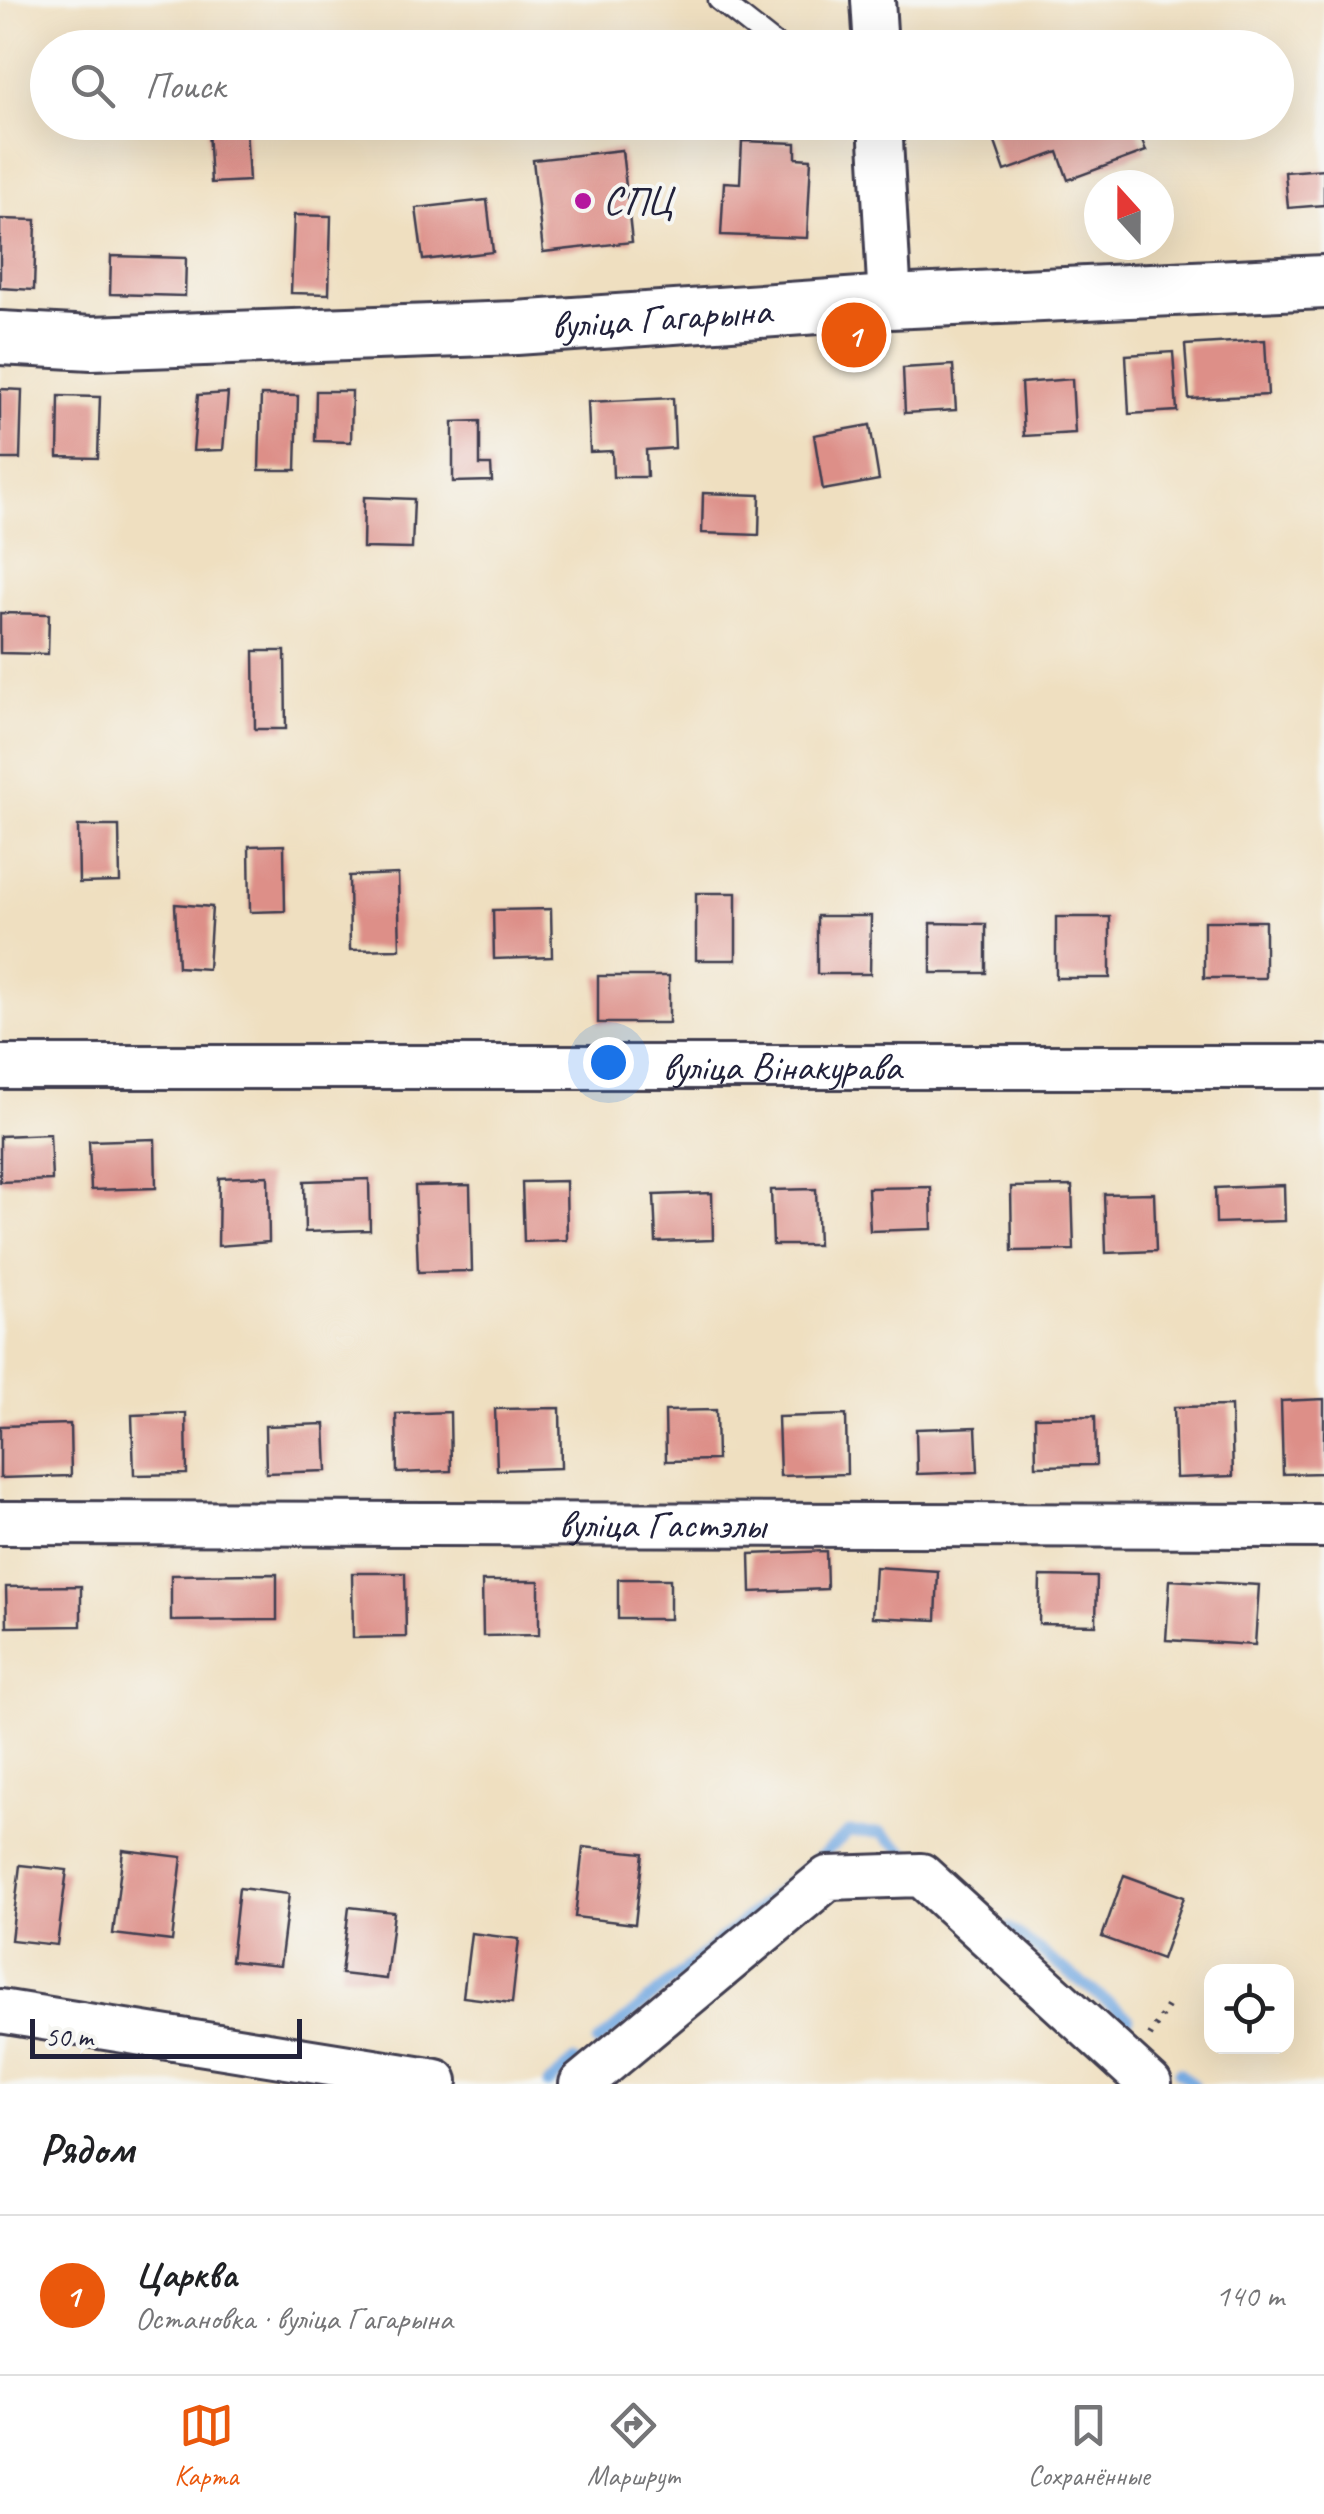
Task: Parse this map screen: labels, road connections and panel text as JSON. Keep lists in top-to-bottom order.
{
  "streets": {
    "street": ["вуліца Гагарына", "вуліца Вінакурава", "вуліца Гастэлы"]
  },
  "places": ["СПЦ"],
  "scale_bar": "50 m",
  "north": "top",
  "page": {
    "search": "Поиск",
    "pins": "1",
    "scale": "50 m",
    "heading": "Рядом",
    "list": [
      {
        "mark": "1",
        "name": "Царква",
        "note": "Остановка · вуліца Гагарына",
        "value": "140 m"
      }
    ],
    "nav": ["Карта", "Маршрут", "Сохранённые"]
  }
}
